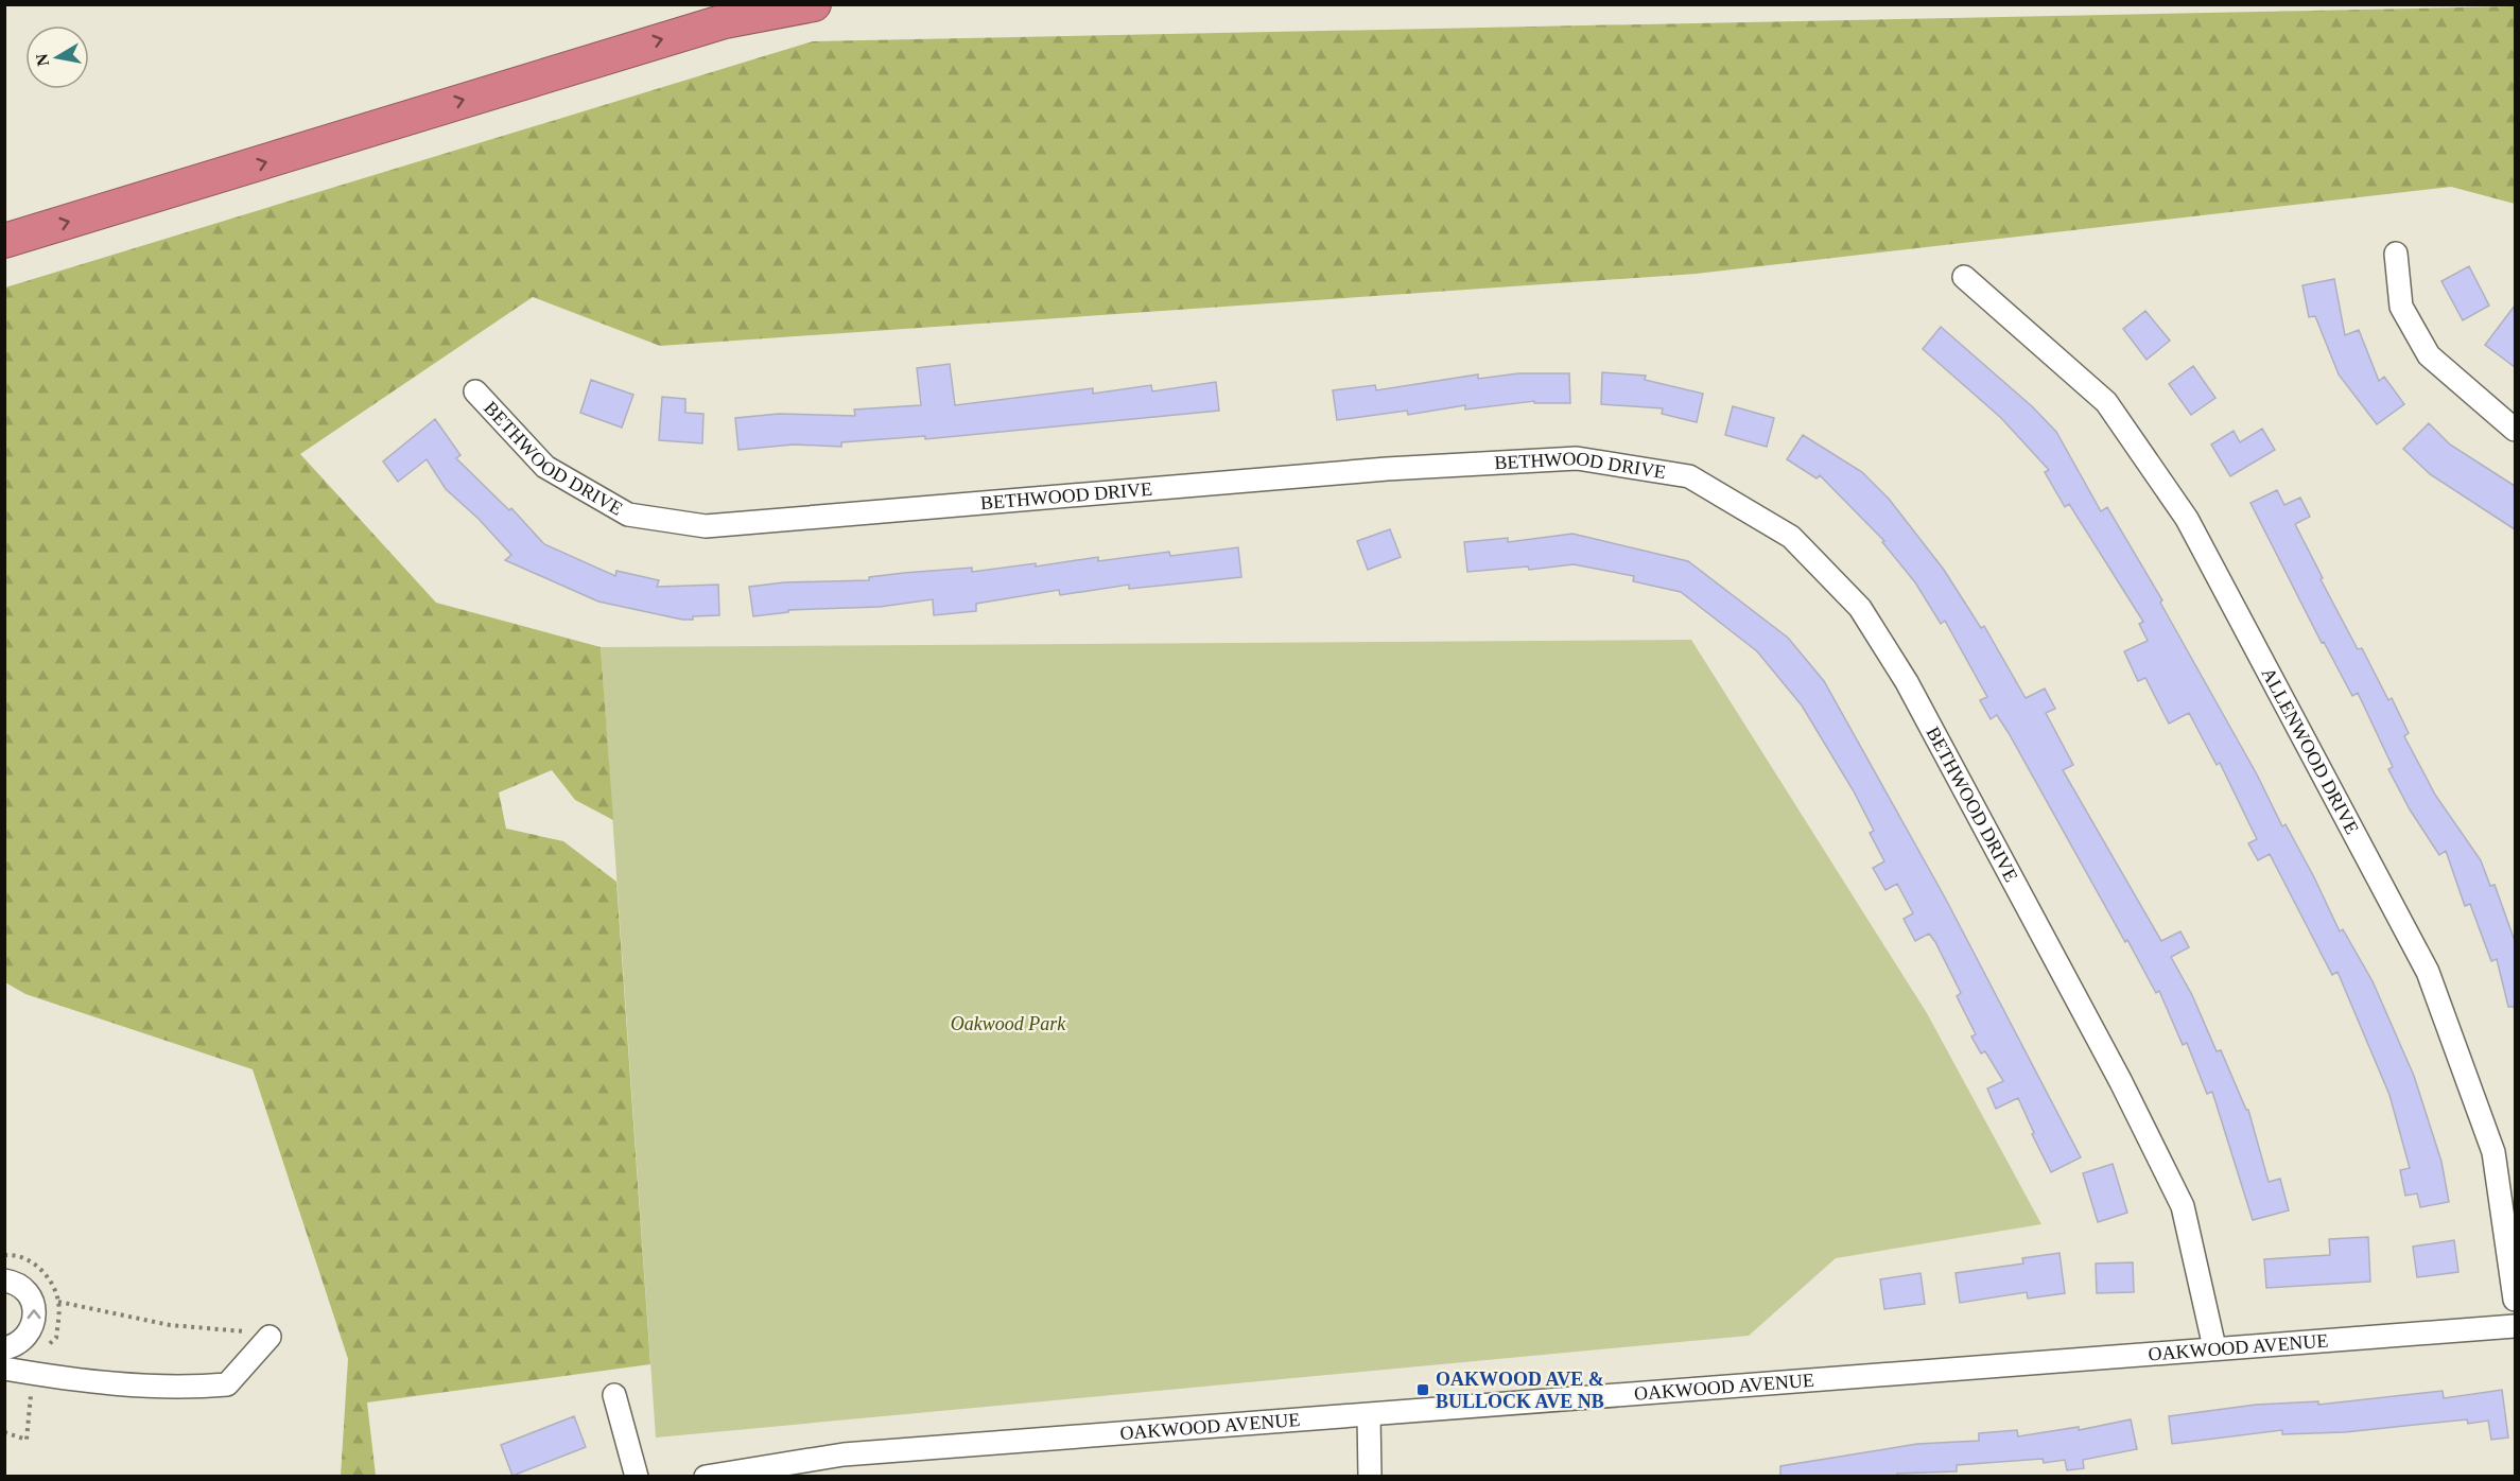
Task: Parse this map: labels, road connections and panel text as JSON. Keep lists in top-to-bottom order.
{
  "streets": {
    "street": ["BETHWOOD DRIVE", "ALLENWOOD DRIVE", "OAKWOOD AVENUE"]
  },
  "crossings": [
    ["BETHWOOD DRIVE", "OAKWOOD AVENUE"]
  ],
  "parks": ["Oakwood Park"],
  "places": {
    "transit": ["OAKWOOD AVE & BULLOCK AVE NB"]
  },
  "north": "left"
}
